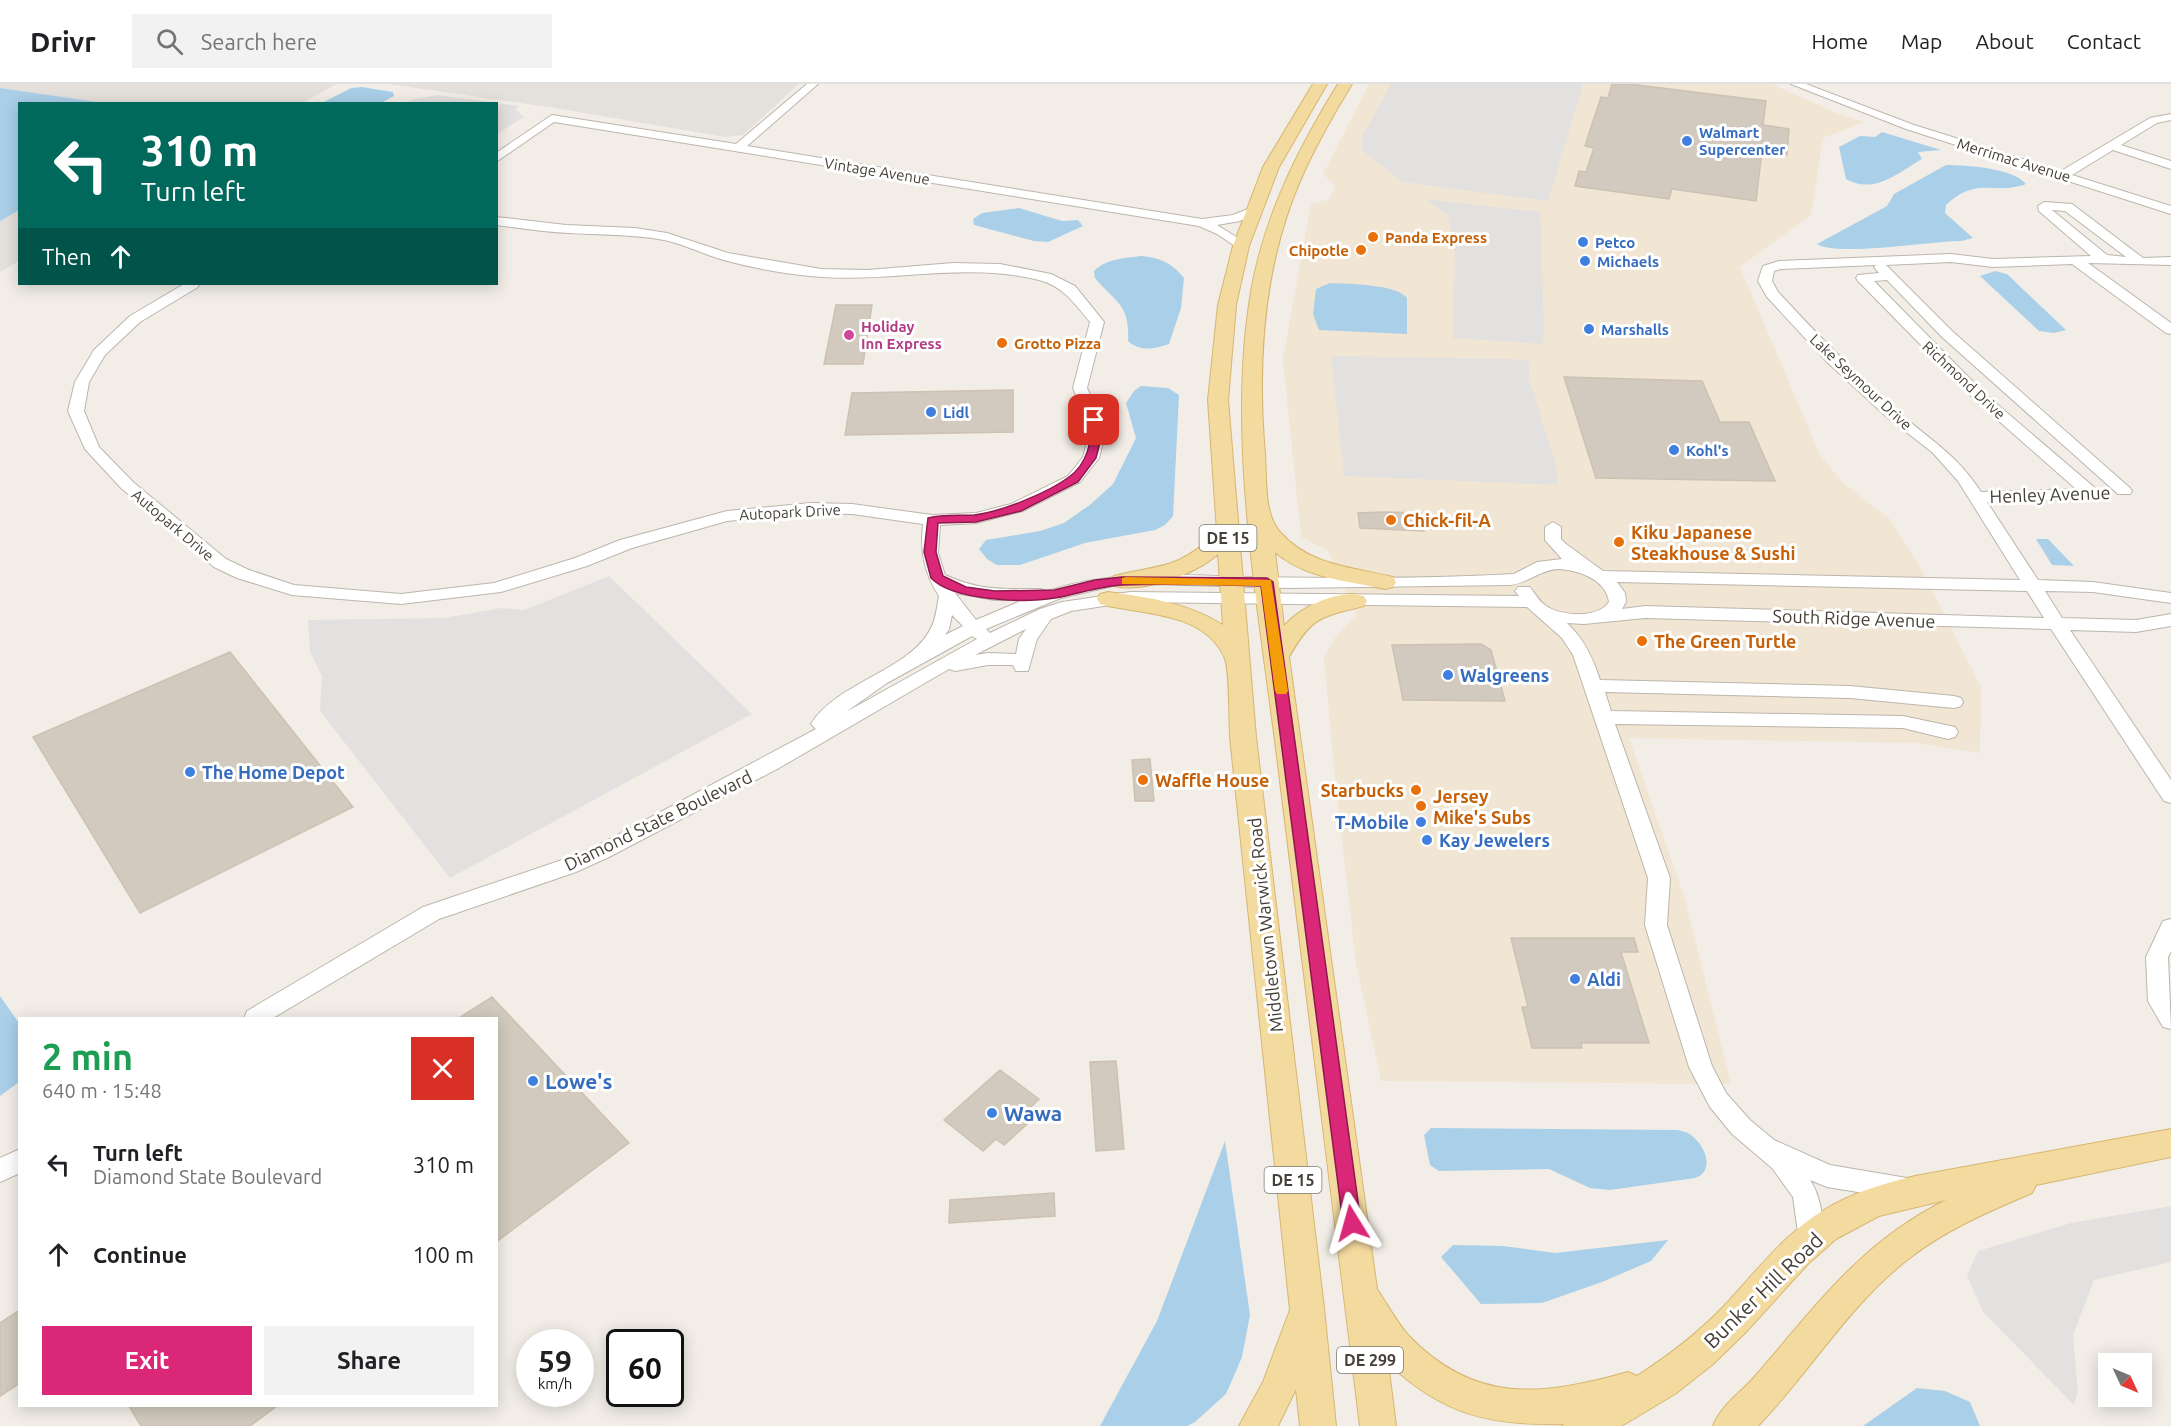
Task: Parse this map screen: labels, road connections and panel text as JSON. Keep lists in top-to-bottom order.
{
  "streets": {
    "main road": [
      "DE 15",
      "Middletown Warwick Road",
      "Bunker Hill Road",
      "DE 299"
    ],
    "street": [
      "Merrimac Avenue",
      "Vintage Avenue",
      "Richmond Drive",
      "Lake Seymour Drive",
      "Henley Avenue",
      "Autopark Drive",
      "South Ridge Avenue",
      "Diamond State Boulevard"
    ]
  },
  "crossings": [
    ["Vintage Avenue", "Middletown Warwick Road"],
    ["Richmond Drive", "Lake Seymour Drive"],
    ["Richmond Drive", "Henley Avenue"],
    ["Lake Seymour Drive", "Henley Avenue"],
    ["Lake Seymour Drive", "South Ridge Avenue"],
    ["DE 15", "South Ridge Avenue"],
    ["DE 15", "Diamond State Boulevard"],
    ["DE 15", "Bunker Hill Road"],
    ["DE 15", "DE 299"],
    ["South Ridge Avenue", "Diamond State Boulevard"],
    ["Diamond State Boulevard", "Middletown Warwick Road"]
  ],
  "places": [
    "Walmart Supercenter",
    "Panda Express",
    "Petco",
    "Chipotle",
    "Michaels",
    "Marshalls",
    "Holiday Inn Express",
    "Grotto Pizza",
    "Lidl",
    "Kohl's",
    "Chick-fil-A",
    "Kiku Japanese Steakhouse & Sushi",
    "The Green Turtle",
    "Walgreens",
    "The Home Depot",
    "Waffle House",
    "Starbucks",
    "Jersey Mike's Subs",
    "T-Mobile",
    "Kay Jewelers",
    "Aldi",
    "Lowe's",
    "Wawa"
  ],
  "north": "bottom right",
  "page": {
    "header": "Drivr",
    "search": "Search here",
    "nav": [
      "Home",
      "Map",
      "About",
      "Contact"
    ],
    "turn": ["310 m", "Turn left"],
    "then": "Then",
    "heading": ["2 min", "640 m · 15:48"],
    "list": [
      {
        "name": "Turn left",
        "note": "Diamond State Boulevard",
        "value": "310 m"
      },
      {
        "name": "Continue",
        "value": "100 m"
      }
    ],
    "buttons": ["Exit", "Share"],
    "speed": "59 km/h",
    "limit": "60"
  }
}
